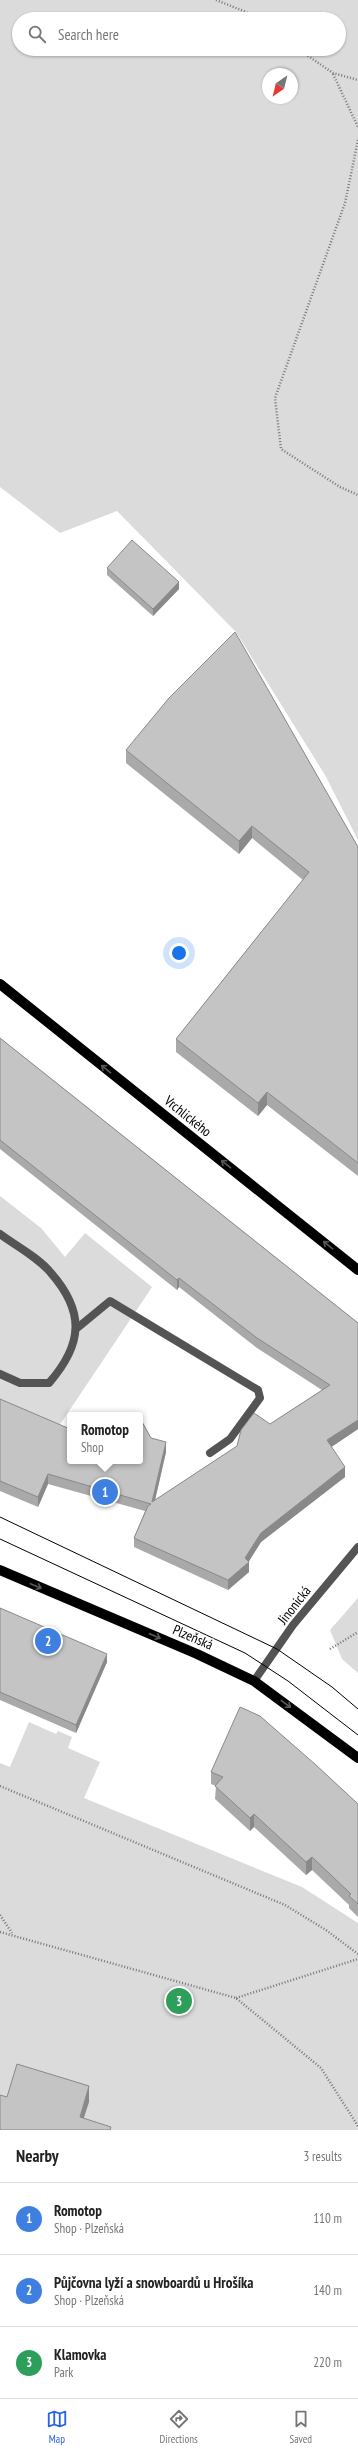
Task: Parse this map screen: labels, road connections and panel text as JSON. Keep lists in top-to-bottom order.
{
  "streets": {
    "main road": ["Vrchlického", "Plzeňská"],
    "street": ["Jinonická"]
  },
  "crossings": [
    ["Jinonická", "Plzeňská"]
  ],
  "one_way": ["Vrchlického", "Plzeňská"],
  "north": "bottom left",
  "page": {
    "search": "Search here",
    "popup": ["Romotop", "Shop"],
    "pins": ["1", "2", "3"],
    "heading": ["Nearby", "3 results"],
    "list": [
      {
        "mark": "1",
        "name": "Romotop",
        "note": "Shop · Plzeňská",
        "value": "110 m"
      },
      {
        "mark": "2",
        "name": "Půjčovna lyží a snowboardů u Hrošíka",
        "note": "Shop · Plzeňská",
        "value": "140 m"
      },
      {
        "mark": "3",
        "name": "Klamovka",
        "note": "Park",
        "value": "220 m"
      }
    ],
    "nav": ["Map", "Directions", "Saved"]
  }
}
